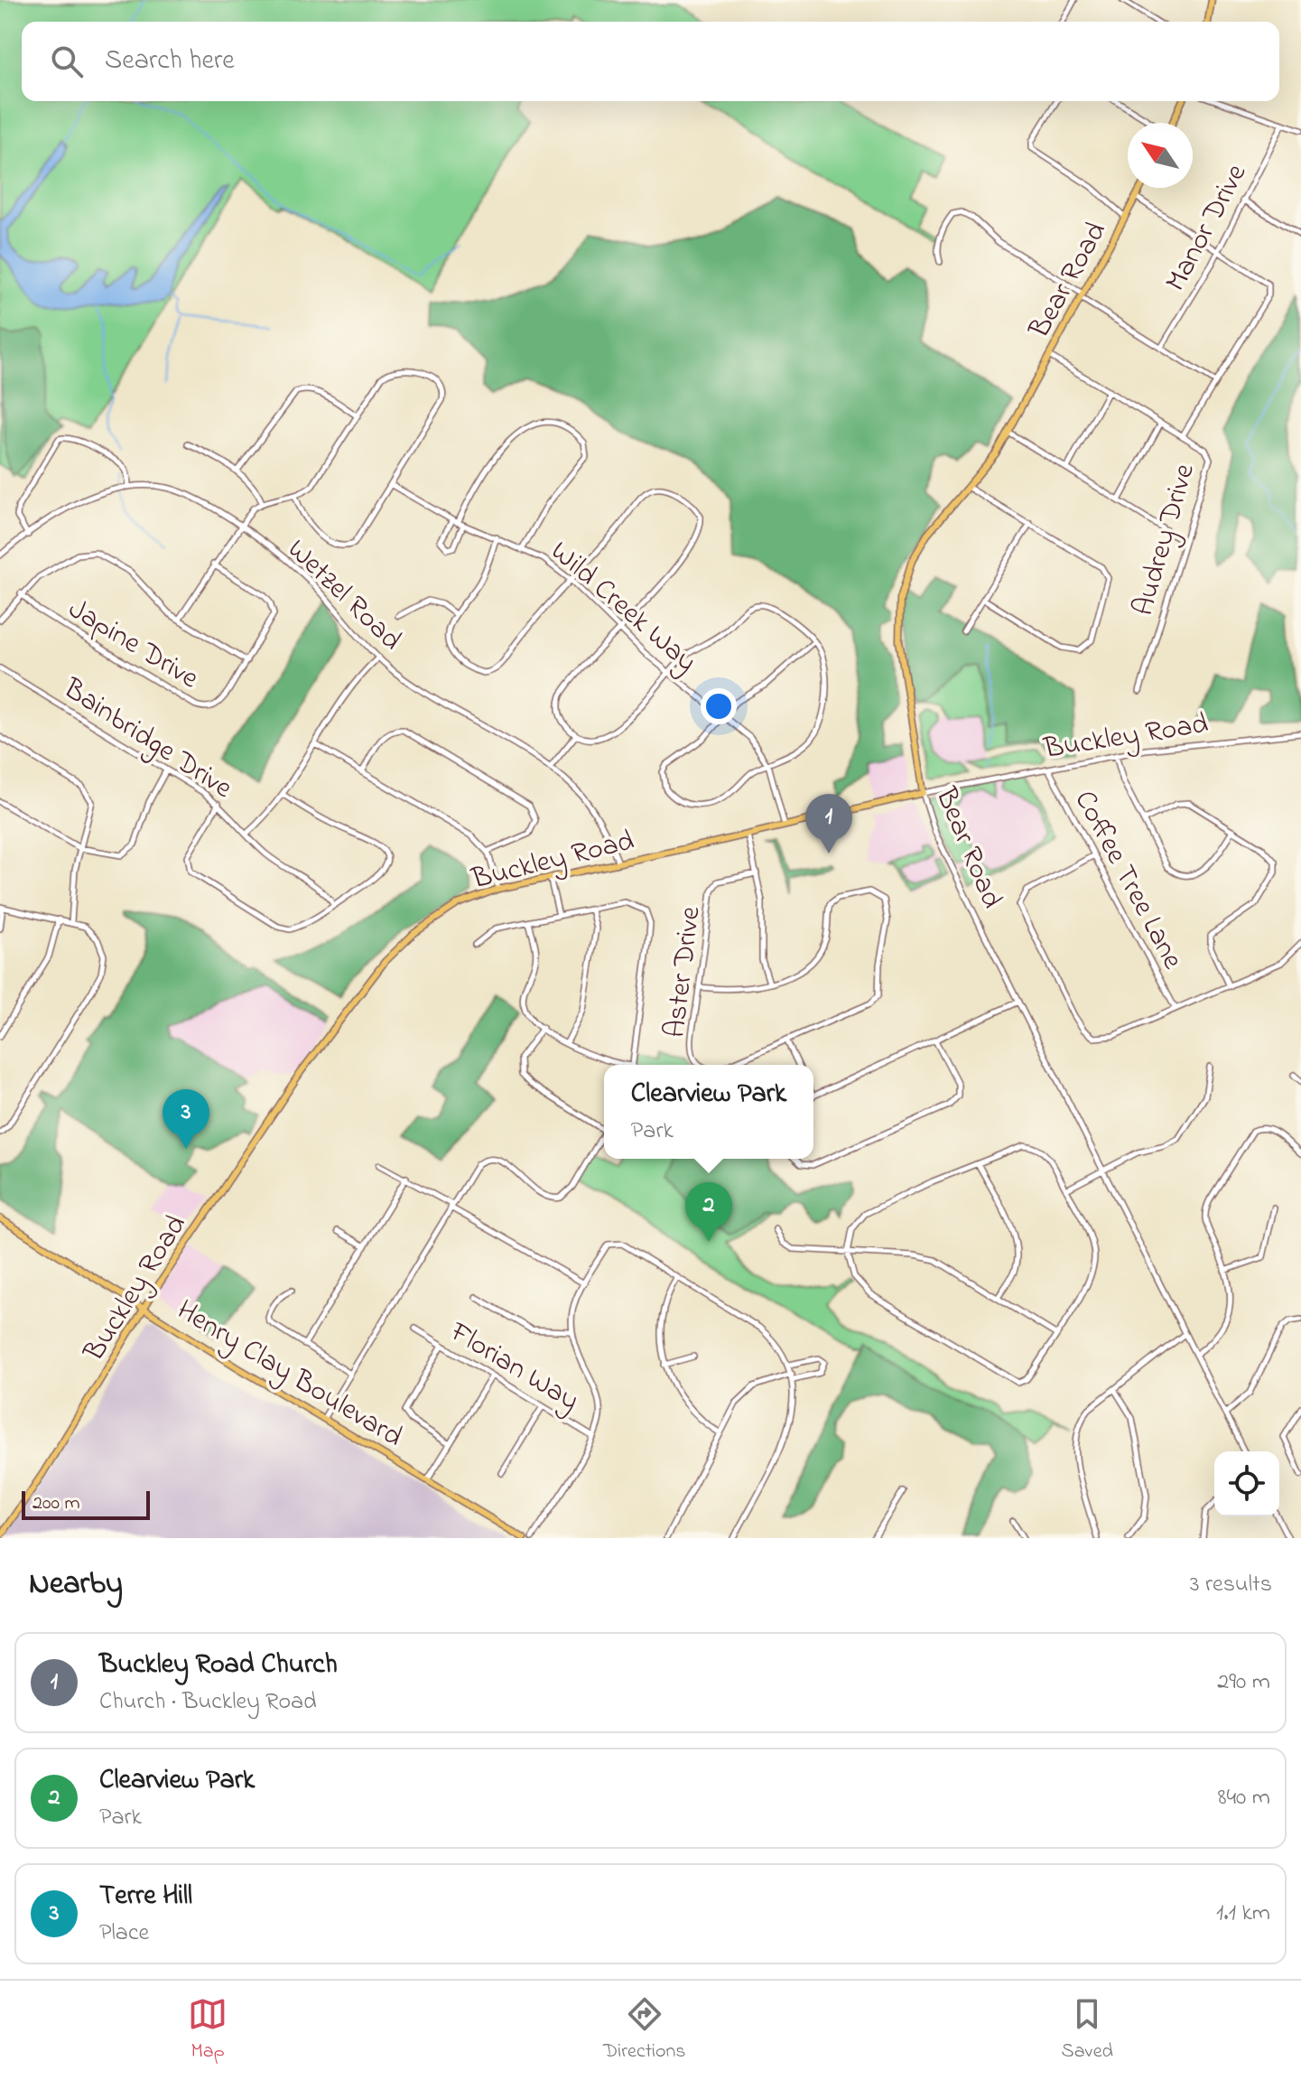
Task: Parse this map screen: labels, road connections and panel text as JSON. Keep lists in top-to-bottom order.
{
  "streets": {
    "main road": ["Bear Road", "Buckley Road", "Henry Clay Boulevard"],
    "street": [
      "Manor Drive",
      "Audrey Drive",
      "Wetzel Road",
      "Wild Creek Way",
      "Japine Drive",
      "Bainbridge Drive",
      "Coffee Tree Lane",
      "Aster Drive",
      "Florian Way"
    ]
  },
  "crossings": [
    ["Bear Road", "Audrey Drive"],
    ["Bear Road", "Buckley Road"],
    ["Wetzel Road", "Buckley Road"],
    ["Wild Creek Way", "Buckley Road"],
    ["Buckley Road", "Coffee Tree Lane"],
    ["Buckley Road", "Henry Clay Boulevard"]
  ],
  "scale_bar": "200 m",
  "north": "top left",
  "page": {
    "search": "Search here",
    "pins": ["1", "3", "2"],
    "popup": ["Clearview Park", "Park"],
    "scale": "200 m",
    "heading": ["Nearby", "3 results"],
    "list": [
      {
        "mark": "1",
        "name": "Buckley Road Church",
        "note": "Church · Buckley Road",
        "value": "290 m"
      },
      {
        "mark": "2",
        "name": "Clearview Park",
        "note": "Park",
        "value": "840 m"
      },
      {
        "mark": "3",
        "name": "Terre Hill",
        "note": "Place",
        "value": "1.1 km"
      }
    ],
    "nav": ["Map", "Directions", "Saved"]
  }
}
